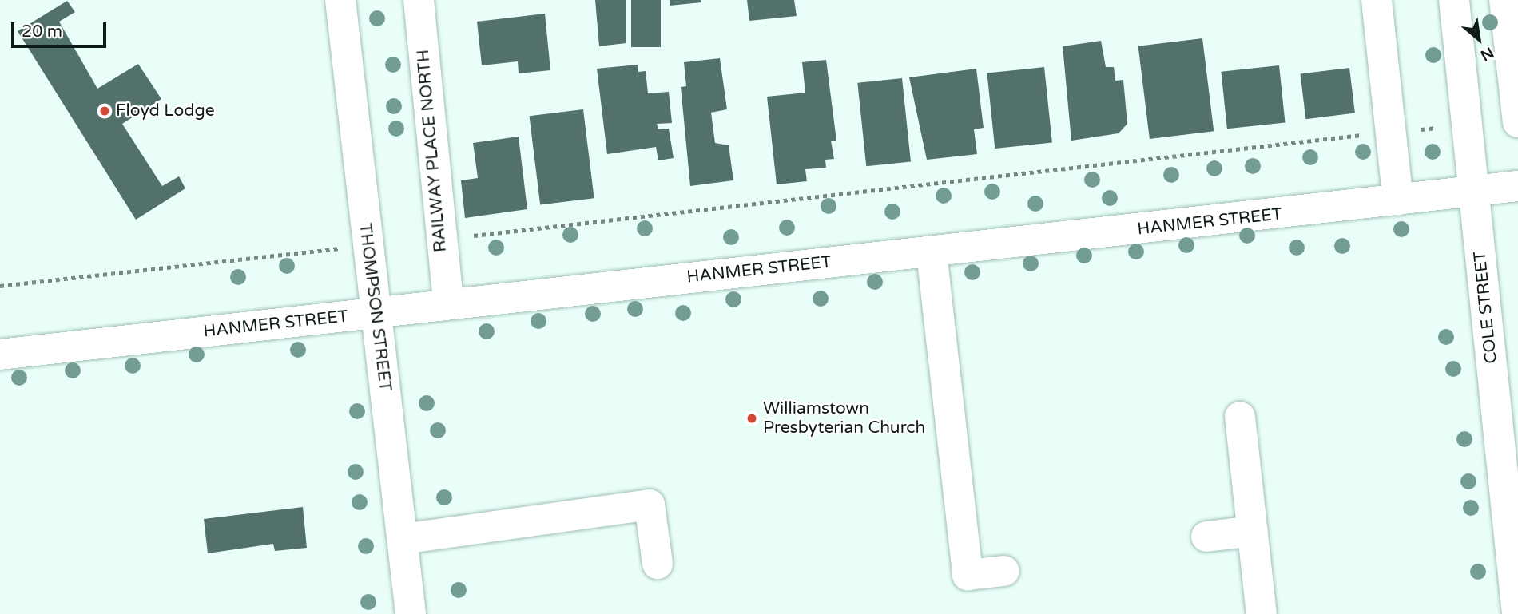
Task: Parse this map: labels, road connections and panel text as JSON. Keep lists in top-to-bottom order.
{
  "streets": {
    "street": [
      "RAILWAY PLACE NORTH",
      "HANMER STREET",
      "THOMPSON STREET",
      "COLE STREET"
    ]
  },
  "crossings": [
    ["RAILWAY PLACE NORTH", "HANMER STREET"],
    ["HANMER STREET", "THOMPSON STREET"],
    ["HANMER STREET", "COLE STREET"]
  ],
  "places": ["Floyd Lodge", "Williamstown Presbyterian Church"],
  "scale_bar": "20 m",
  "north": "bottom right"
}
